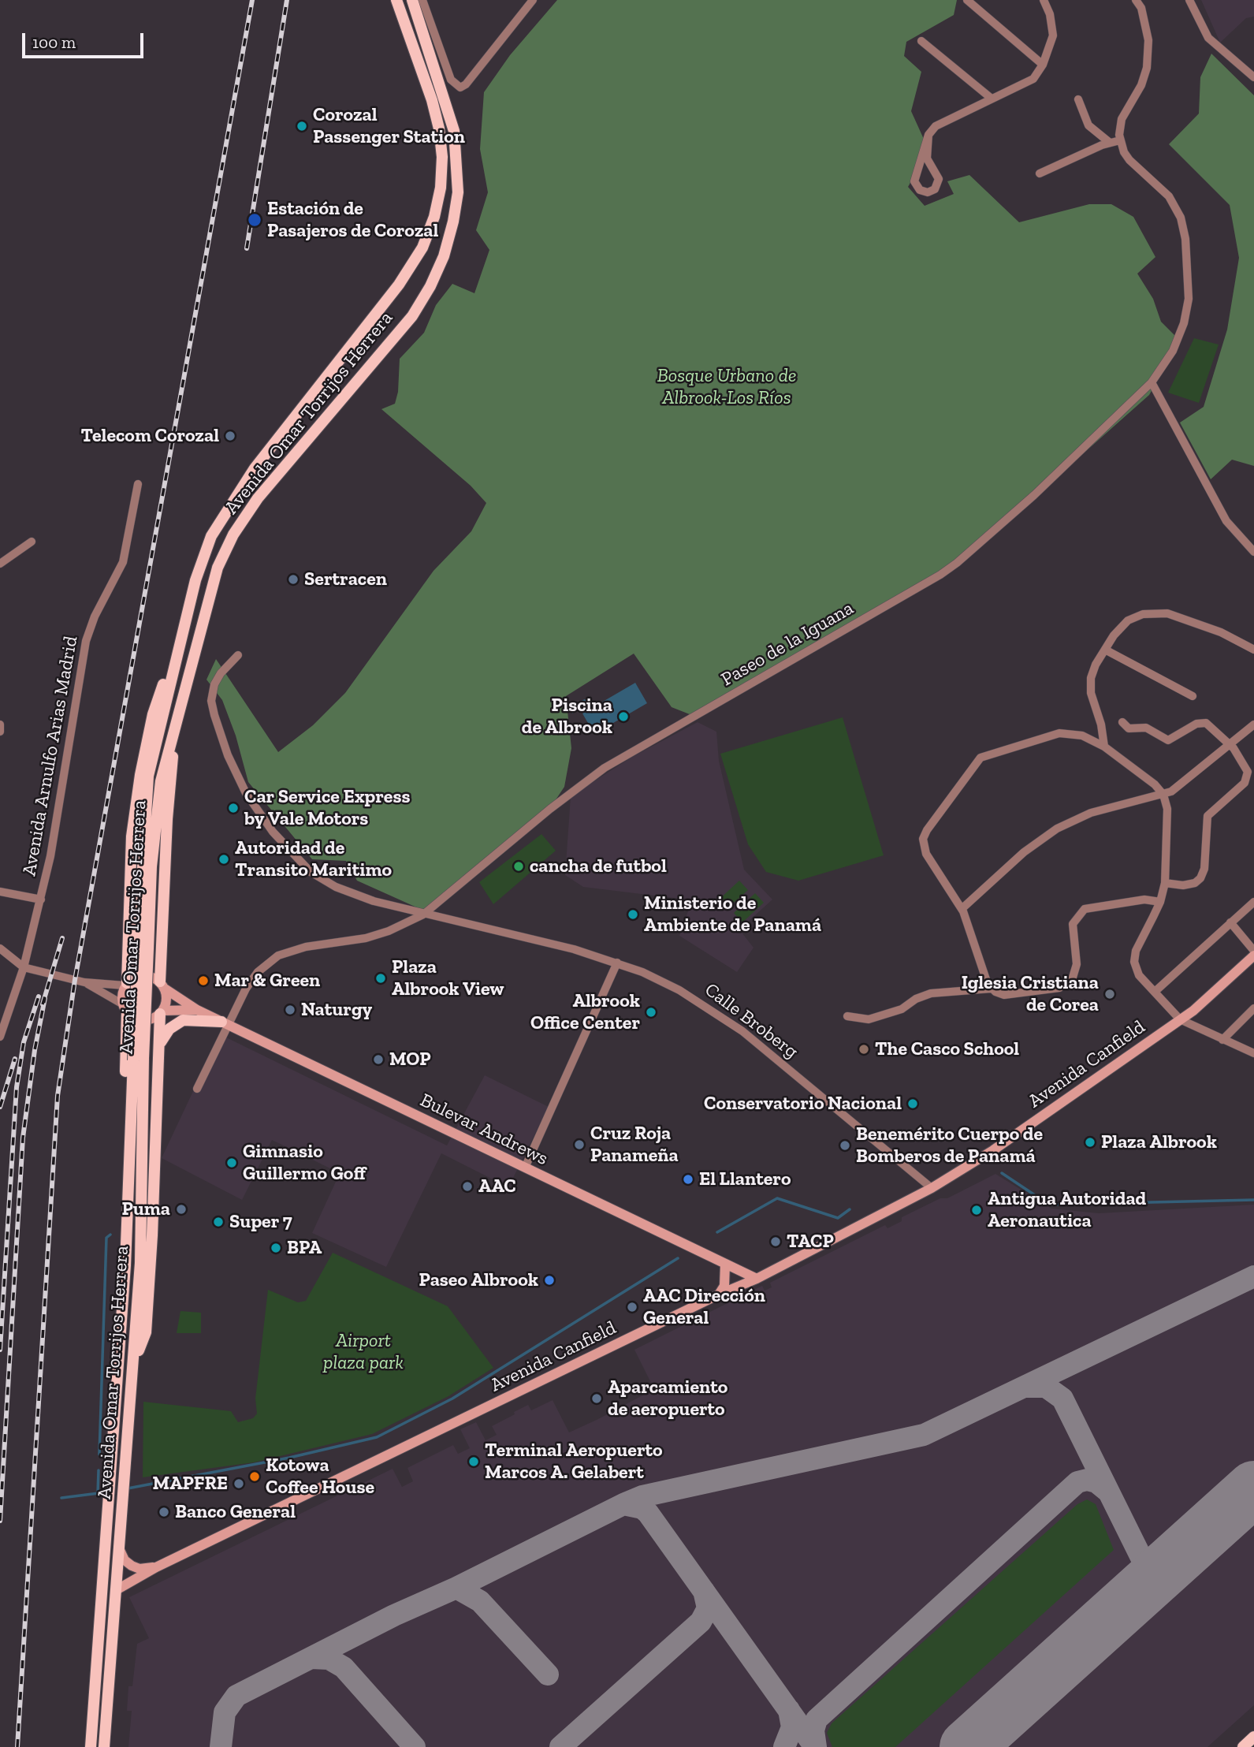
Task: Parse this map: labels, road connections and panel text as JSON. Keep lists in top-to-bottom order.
{
  "streets": {
    "main road": ["Avenida Omar Torrijos Herrera", "Avenida Canfield", "Bulevar Andrews"],
    "street": ["Paseo de la Iguana", "Avenida Arnulfo Arias Madrid", "Calle Broberg"]
  },
  "crossings": [
    ["Avenida Omar Torrijos Herrera", "Avenida Canfield"],
    ["Paseo de la Iguana", "Calle Broberg"],
    ["Paseo de la Iguana", "Bulevar Andrews"],
    ["Calle Broberg", "Avenida Canfield"],
    ["Avenida Canfield", "Bulevar Andrews"]
  ],
  "parks": ["Bosque Urbano de Albrook-Los Ríos", "Airport plaza park"],
  "places": [
    "Corozal Passenger Station",
    "Estación de Pasajeros de Corozal",
    "Telecom Corozal",
    "Sertracen",
    "Piscina de Albrook",
    "Car Service Express by Vale Motors",
    "Autoridad de Transito Maritimo",
    "cancha de futbol",
    "Ministerio de Ambiente de Panamá",
    "Plaza Albrook View",
    "Mar & Green",
    "Iglesia Cristiana de Corea",
    "Naturgy",
    "Albrook Office Center",
    "The Casco School",
    "MOP",
    "Conservatorio Nacional",
    "Plaza Albrook",
    "Cruz Roja Panameña",
    "Benemérito Cuerpo de Bomberos de Panamá",
    "Gimnasio Guillermo Goff",
    "El Llantero",
    "AAC",
    "Puma",
    "Antigua Autoridad Aeronautica",
    "Super 7",
    "TACP",
    "BPA",
    "Paseo Albrook",
    "AAC Dirección General",
    "Aparcamiento de aeropuerto",
    "Terminal Aeropuerto Marcos A. Gelabert",
    "Kotowa Coffee House",
    "MAPFRE",
    "Banco General"
  ],
  "scale_bar": "100 m"
}
